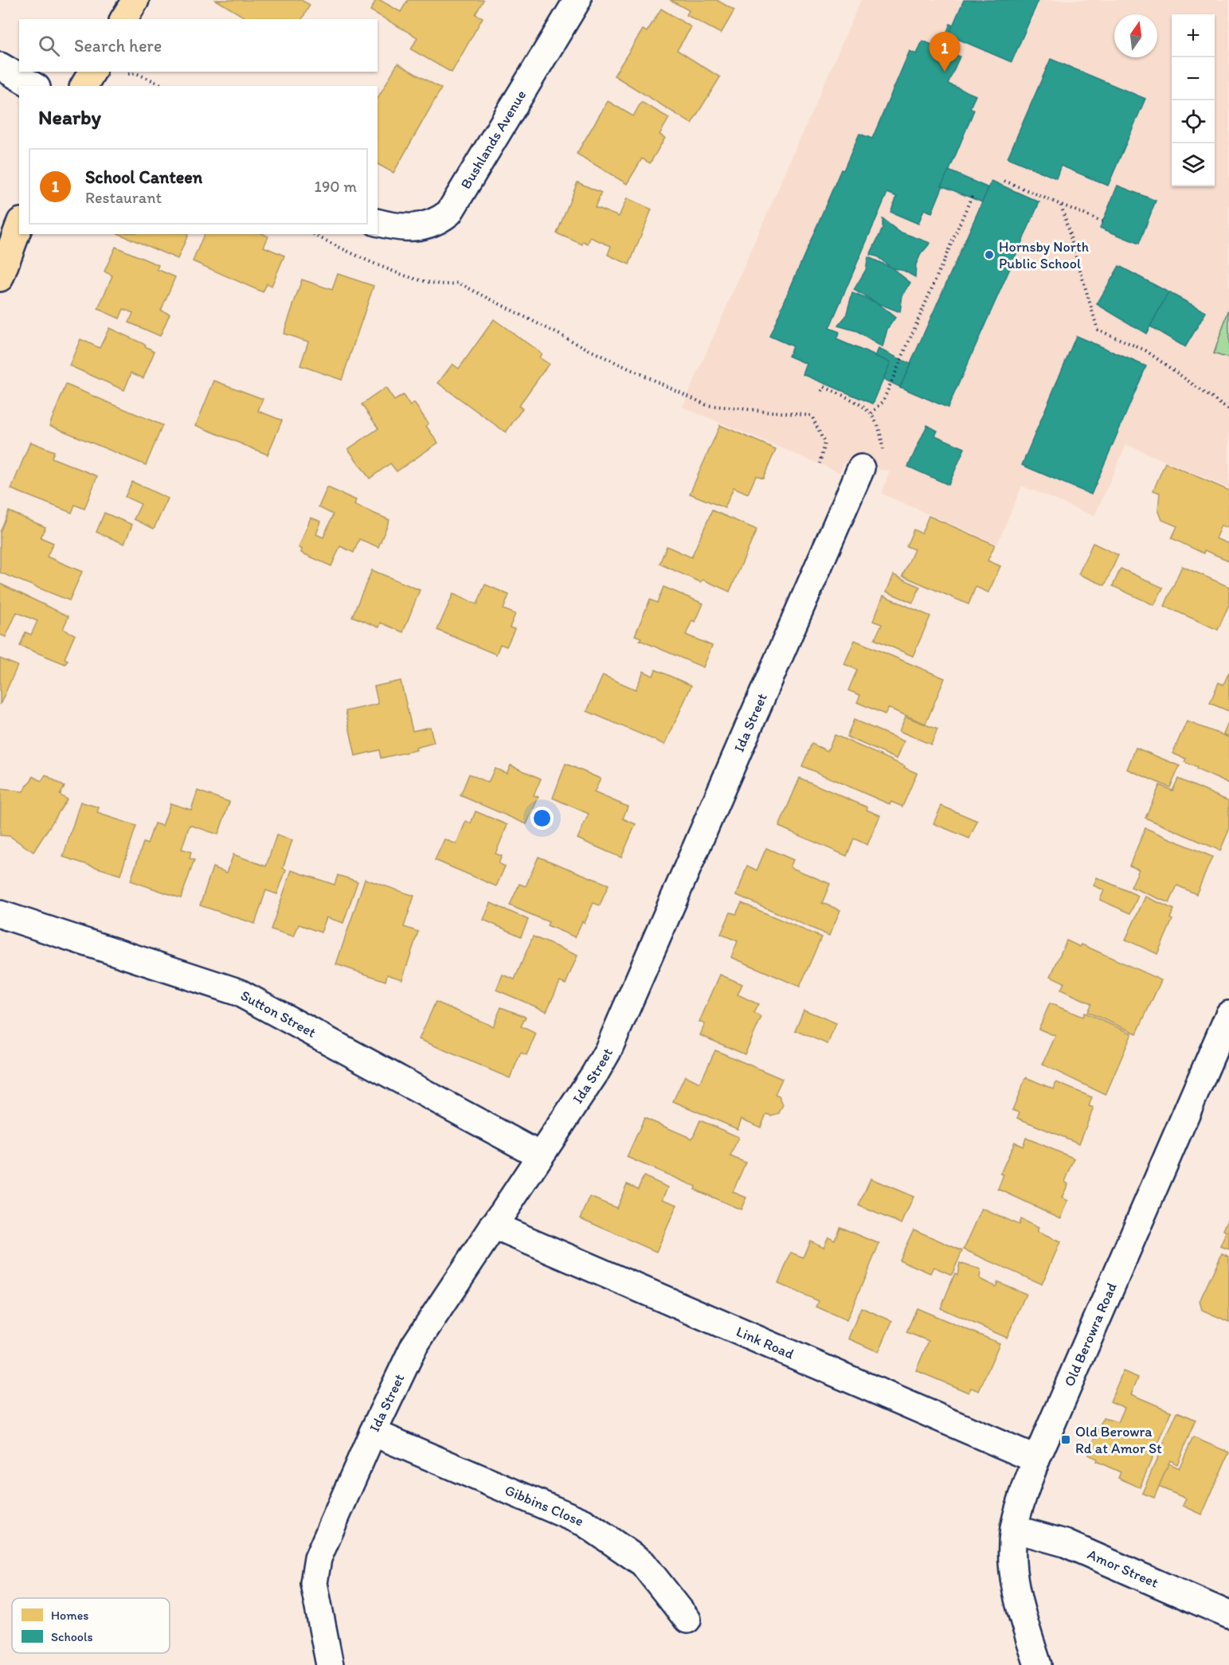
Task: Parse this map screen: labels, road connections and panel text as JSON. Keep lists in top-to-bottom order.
{
  "streets": {
    "street": [
      "Bushlands Avenue",
      "Ida Street",
      "Sutton Street",
      "Old Berowra Road",
      "Link Road",
      "Gibbins Close",
      "Amor Street"
    ]
  },
  "crossings": [
    ["Ida Street", "Sutton Street"],
    ["Ida Street", "Link Road"],
    ["Ida Street", "Gibbins Close"],
    ["Old Berowra Road", "Link Road"],
    ["Old Berowra Road", "Amor Street"]
  ],
  "places": {
    "other": ["Hornsby North Public School"],
    "transit": ["Old Berowra Rd at Amor St"]
  },
  "legend": ["Homes", "Schools"],
  "north": "top",
  "page": {
    "map_buttons": ["+", "−"],
    "search": "Search here",
    "pins": "1",
    "heading": "Nearby",
    "list": [
      {
        "mark": "1",
        "name": "School Canteen",
        "note": "Restaurant",
        "value": "190 m"
      }
    ]
  }
}
